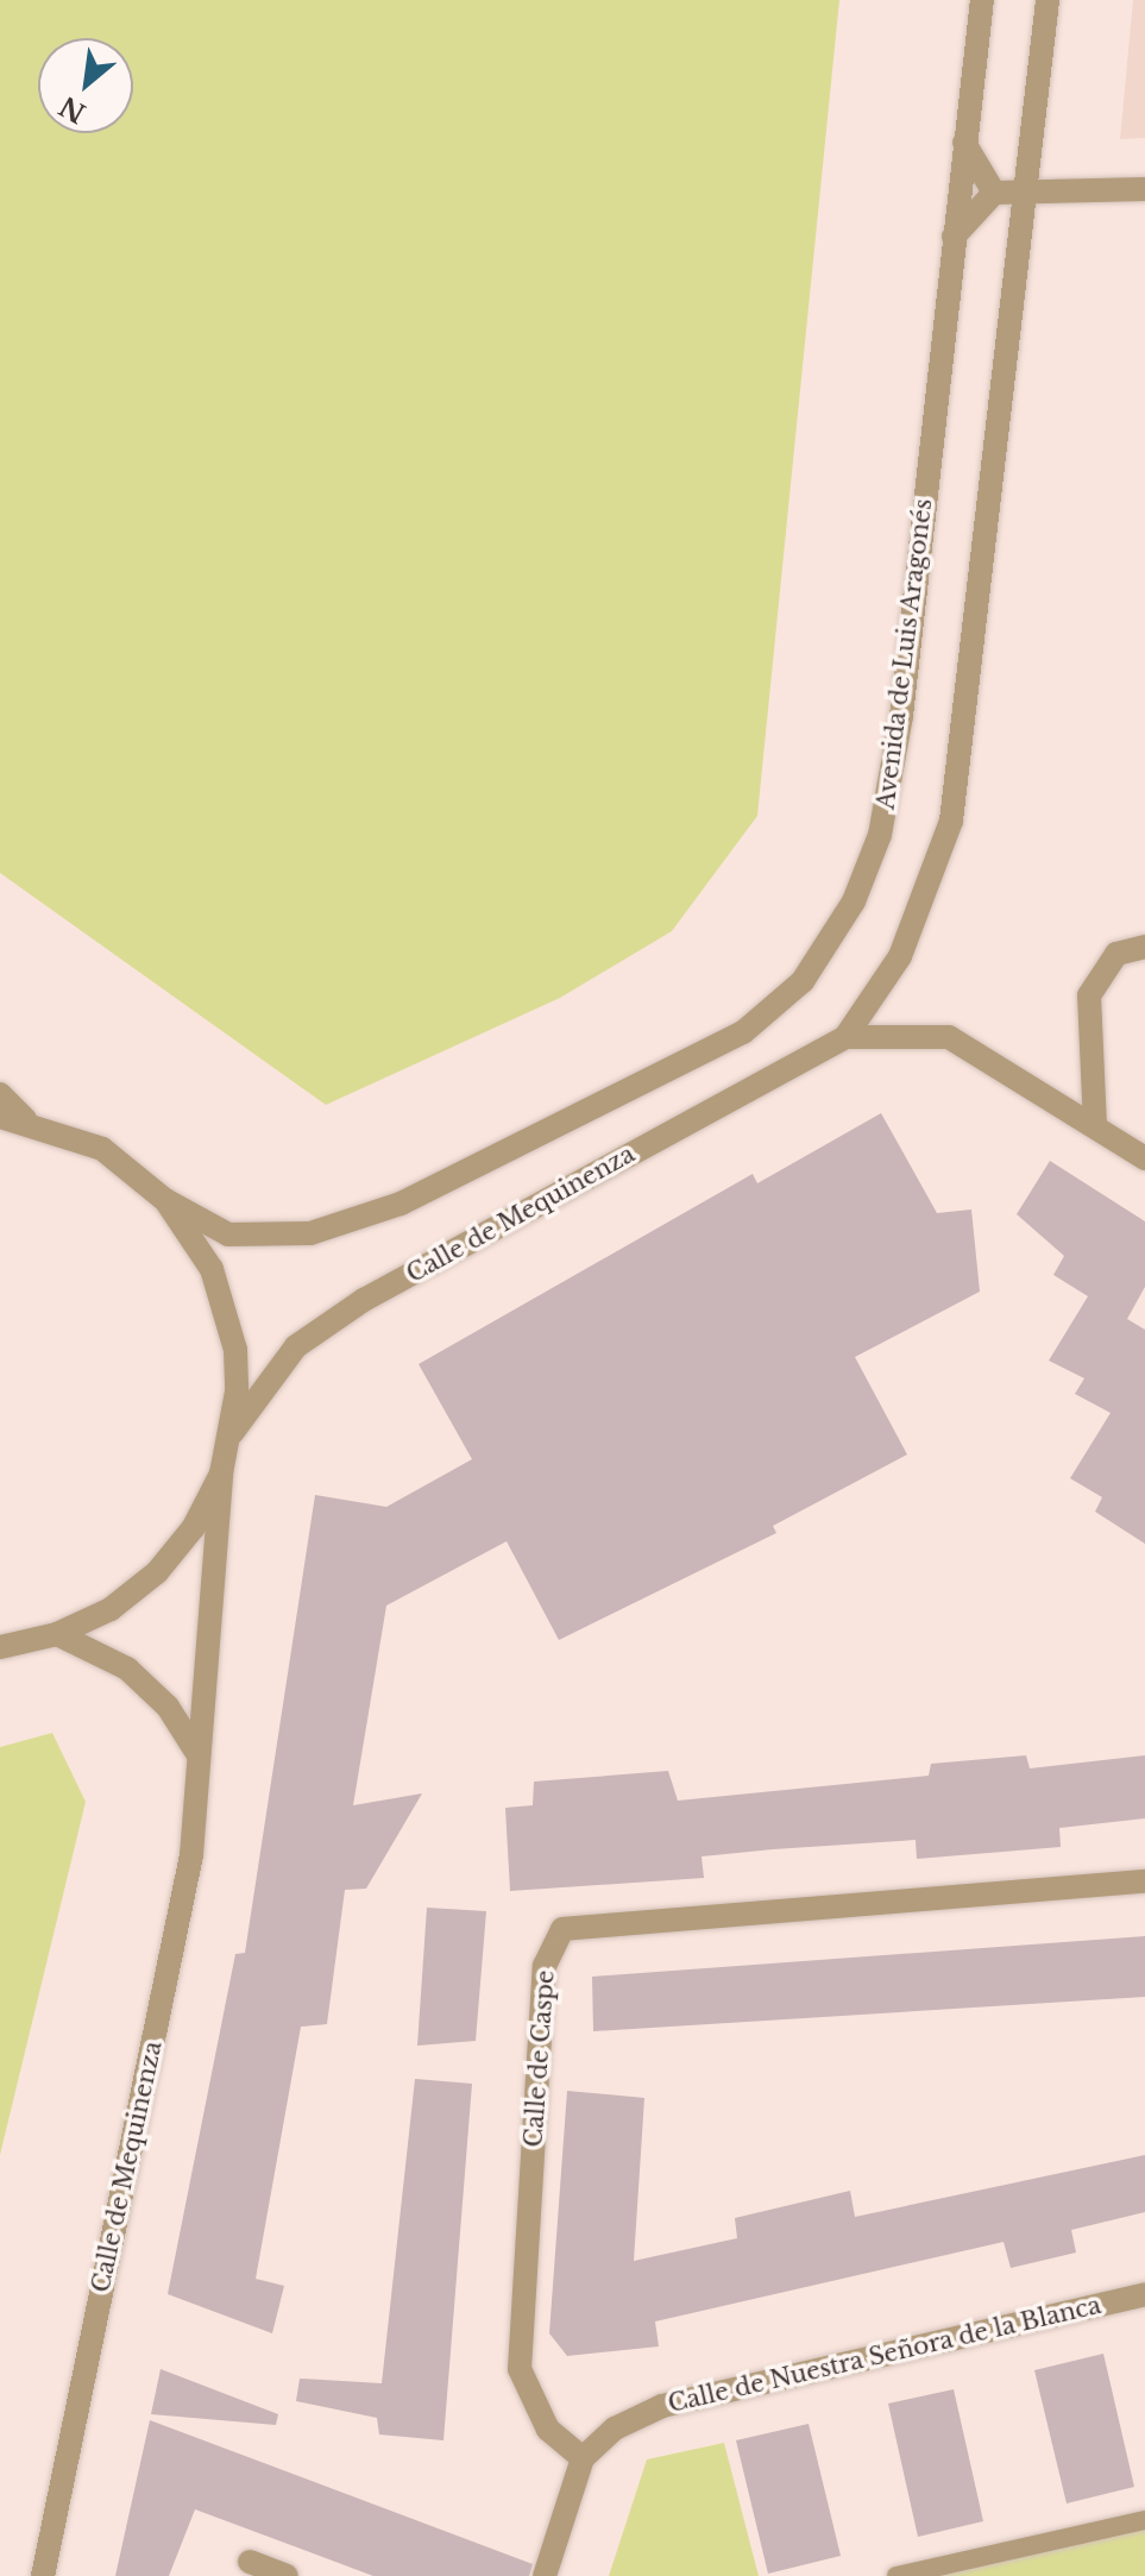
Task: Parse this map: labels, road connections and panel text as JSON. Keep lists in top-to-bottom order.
{
  "streets": {
    "street": [
      "Avenida de Luis Aragonés",
      "Calle de Mequinenza",
      "Calle de Caspe",
      "Calle de Nuestra Señora de la Blanca"
    ]
  },
  "crossings": [
    ["Calle de Caspe", "Calle de Nuestra Señora de la Blanca"]
  ],
  "north": "bottom left"
}
